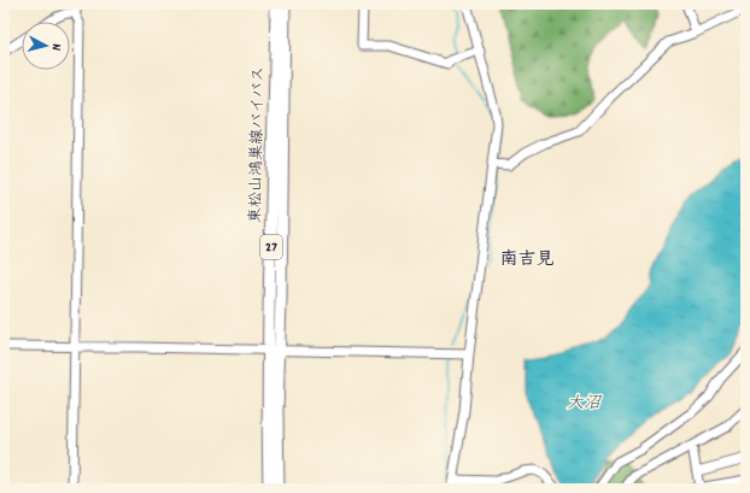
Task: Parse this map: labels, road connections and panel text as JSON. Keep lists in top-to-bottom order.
{
  "streets": {
    "main road": ["東松山鴻巣線バイパス", "27"]
  },
  "districts": ["南吉見"],
  "water": ["大沼"],
  "north": "right"
}
